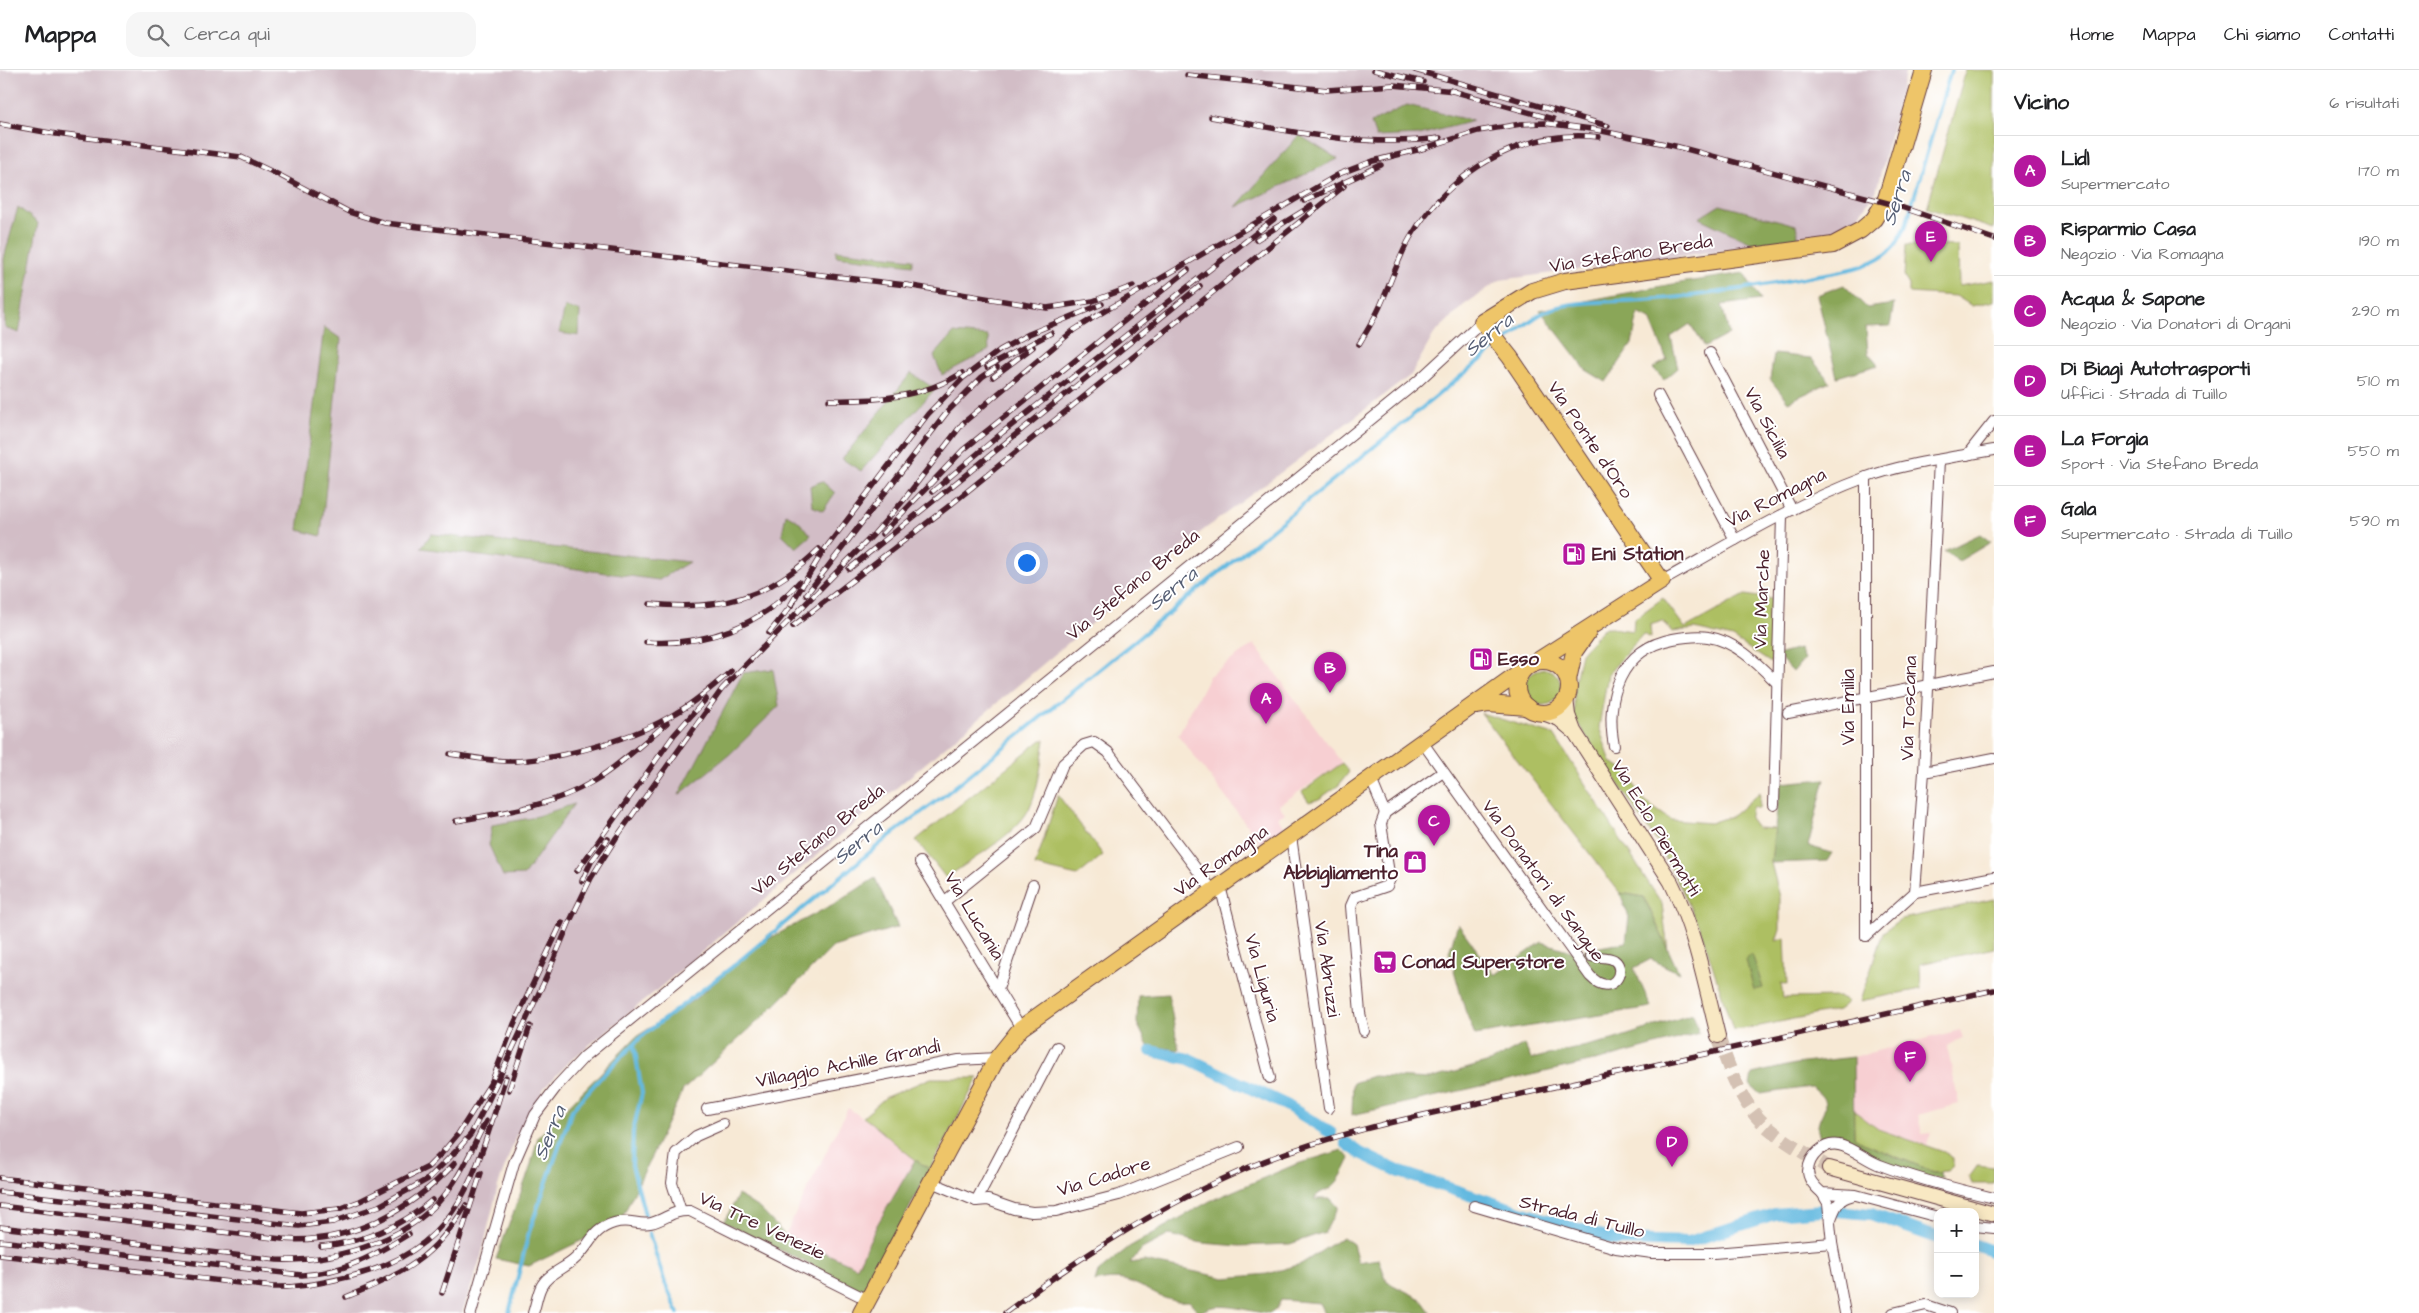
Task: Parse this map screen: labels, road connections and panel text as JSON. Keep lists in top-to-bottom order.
{
  "streets": {
    "main road": [
      "Via Stefano Breda",
      "Via Ponte d'Oro",
      "Via Romagna",
      "Via Eclo Piermatti",
      "Via Tre Venezie"
    ],
    "street": [
      "Via Sicilia",
      "Via Marche",
      "Via Emilia",
      "Via Toscana",
      "Via Donatori di Sangue",
      "Via Lucania",
      "Via Abruzzi",
      "Via Liguria",
      "Villaggio Achille Grandi",
      "Via Cadore",
      "Strada di Tuillo"
    ]
  },
  "crossings": [
    ["Via Stefano Breda", "Via Ponte d'Oro"],
    ["Via Sicilia", "Via Romagna"],
    ["Via Ponte d'Oro", "Via Romagna"],
    ["Via Romagna", "Via Marche"],
    ["Via Romagna", "Via Emilia"],
    ["Via Romagna", "Via Toscana"],
    ["Via Romagna", "Via Eclo Piermatti"],
    ["Via Romagna", "Via Donatori di Sangue"],
    ["Via Romagna", "Via Lucania"],
    ["Via Romagna", "Via Abruzzi"],
    ["Via Romagna", "Via Liguria"],
    ["Via Romagna", "Villaggio Achille Grandi"],
    ["Via Romagna", "Via Tre Venezie"],
    ["Via Emilia", "Via Toscana"],
    ["Villaggio Achille Grandi", "Via Tre Venezie"],
    ["Via Cadore", "Via Tre Venezie"]
  ],
  "water": ["Serra"],
  "places": {
    "fuel station": ["Eni Station", "Esso"],
    "shop": ["Tina Abbigliamento"],
    "supermarket": ["Conad Superstore"]
  },
  "page": {
    "header": "Mappa",
    "search": "Cerca qui",
    "nav": [
      "Home",
      "Mappa",
      "Chi siamo",
      "Contatti"
    ],
    "heading": ["Vicino", "6 risultati"],
    "list": [
      {
        "mark": "A",
        "name": "Lidl",
        "note": "Supermercato",
        "value": "170 m"
      },
      {
        "mark": "B",
        "name": "Risparmio Casa",
        "note": "Negozio · Via Romagna",
        "value": "190 m"
      },
      {
        "mark": "C",
        "name": "Acqua & Sapone",
        "note": "Negozio · Via Donatori di Organi",
        "value": "290 m"
      },
      {
        "mark": "D",
        "name": "Di Biagi Autotrasporti",
        "note": "Uffici · Strada di Tuillo",
        "value": "510 m"
      },
      {
        "mark": "E",
        "name": "La Forgia",
        "note": "Sport · Via Stefano Breda",
        "value": "550 m"
      },
      {
        "mark": "F",
        "name": "Gala",
        "note": "Supermercato · Strada di Tuillo",
        "value": "590 m"
      }
    ],
    "pins": [
      "E",
      "B",
      "A",
      "C",
      "F",
      "D"
    ],
    "map_buttons": ["+", "−"]
  }
}
